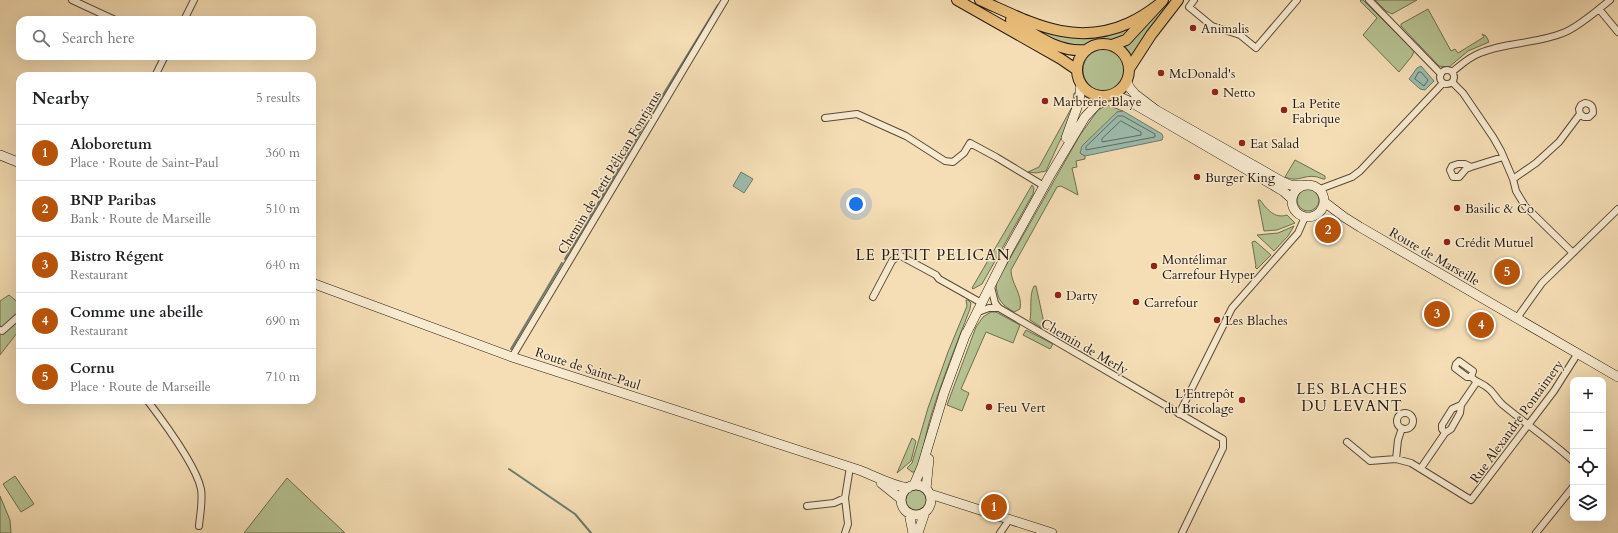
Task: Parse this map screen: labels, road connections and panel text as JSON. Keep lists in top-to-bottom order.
{
  "streets": {
    "main road": ["Route de Marseille", "Route de Saint-Paul"],
    "street": ["Chemin de Petit Pélican Fontjarus", "Chemin de Merly", "Rue Alexandre Pontaimery"]
  },
  "crossings": [
    ["Chemin de Petit Pélican Fontjarus", "Route de Saint-Paul"],
    ["Route de Marseille", "Rue Alexandre Pontaimery"]
  ],
  "districts": ["LE PETIT PELICAN", "LES BLACHES DU LEVANT"],
  "places": [
    "Animalis",
    "McDonald's",
    "Netto",
    "Marbrerie Blaye",
    "La Petite Fabrique",
    "Eat Salad",
    "Burger King",
    "Basilic & Co",
    "Crédit Mutuel",
    "Montélimar Carrefour Hyper",
    "Darty",
    "Carrefour",
    "Les Blaches",
    "L'Entrepôt du Bricolage",
    "Feu Vert"
  ],
  "page": {
    "search": "Search here",
    "heading": ["Nearby", "5 results"],
    "list": [
      {
        "mark": "1",
        "name": "Aloboretum",
        "note": "Place · Route de Saint-Paul",
        "value": "360 m"
      },
      {
        "mark": "2",
        "name": "BNP Paribas",
        "note": "Bank · Route de Marseille",
        "value": "510 m"
      },
      {
        "mark": "3",
        "name": "Bistro Régent",
        "note": "Restaurant",
        "value": "640 m"
      },
      {
        "mark": "4",
        "name": "Comme une abeille",
        "note": "Restaurant",
        "value": "690 m"
      },
      {
        "mark": "5",
        "name": "Cornu",
        "note": "Place · Route de Marseille",
        "value": "710 m"
      }
    ],
    "pins": [
      "2",
      "5",
      "3",
      "4",
      "1"
    ],
    "map_buttons": ["+", "−"]
  }
}
